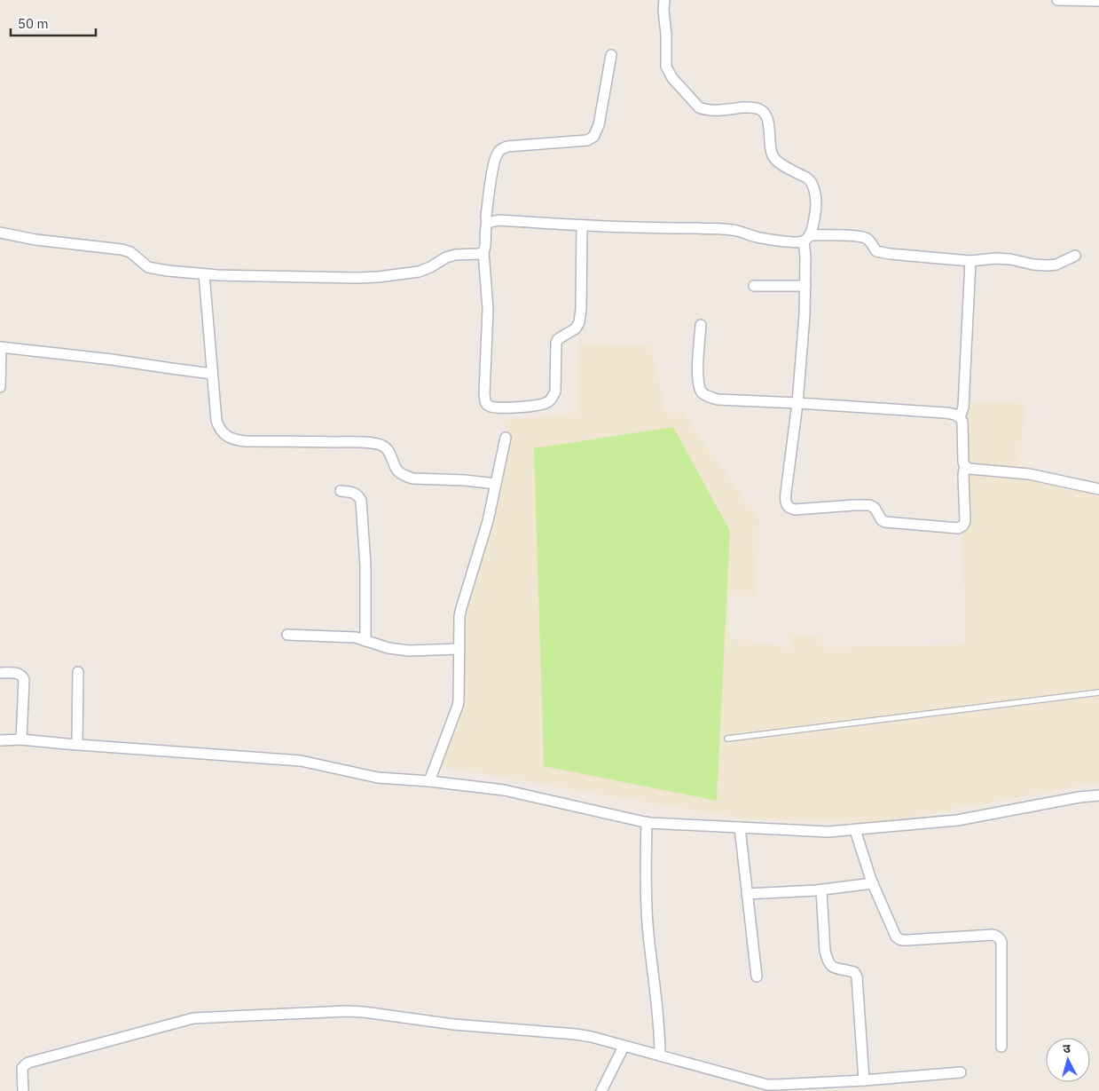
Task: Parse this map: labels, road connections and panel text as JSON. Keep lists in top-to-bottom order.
{
  "scale_bar": "50 m",
  "north": "top"
}
